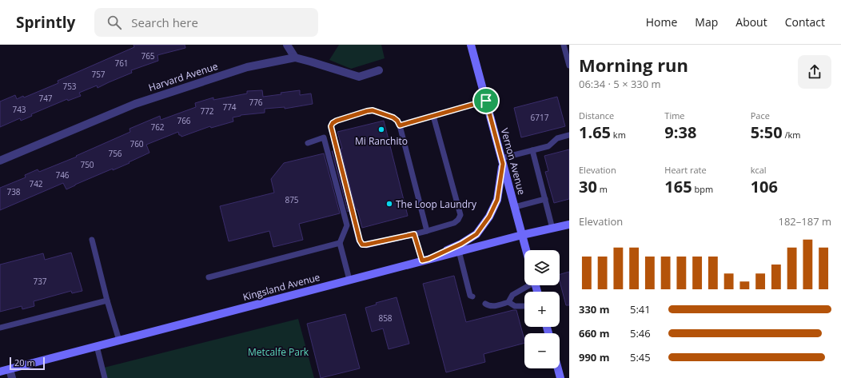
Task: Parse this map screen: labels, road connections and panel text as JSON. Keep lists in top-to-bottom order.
{
  "streets": {
    "street": ["Harvard Avenue", "Vernon Avenue", "Kingsland Avenue"]
  },
  "crossings": [
    ["Vernon Avenue", "Kingsland Avenue"]
  ],
  "parks": ["Metcalfe Park"],
  "places": ["Mi Ranchito", "The Loop Laundry"],
  "house_numbers": [
    "765",
    "761",
    "757",
    "753",
    "747",
    "776",
    "774",
    "743",
    "772",
    "6717",
    "766",
    "762",
    "760",
    "756",
    "750",
    "746",
    "742",
    "738",
    "875",
    "737",
    "858"
  ],
  "scale_bar": "20 m",
  "page": {
    "header": "Sprintly",
    "search": "Search here",
    "nav": [
      "Home",
      "Map",
      "About",
      "Contact"
    ],
    "heading": ["Morning run", "06:34 · 5 × 330 m"],
    "stats": [
      ["Distance", "1.65 km"],
      ["Time", "9:38"],
      ["Pace", "5:50 /km"],
      ["Elevation", "30 m"],
      ["Heart rate", "165 bpm"],
      ["kcal", "106"]
    ],
    "chart": ["Elevation", "182–187 m"],
    "map_buttons": ["+", "−"],
    "list": [
      {
        "name": "330 m",
        "note": "5:41"
      },
      {
        "name": "660 m",
        "note": "5:46"
      },
      {
        "name": "990 m",
        "note": "5:45"
      }
    ],
    "scale": "20 m"
  }
}
